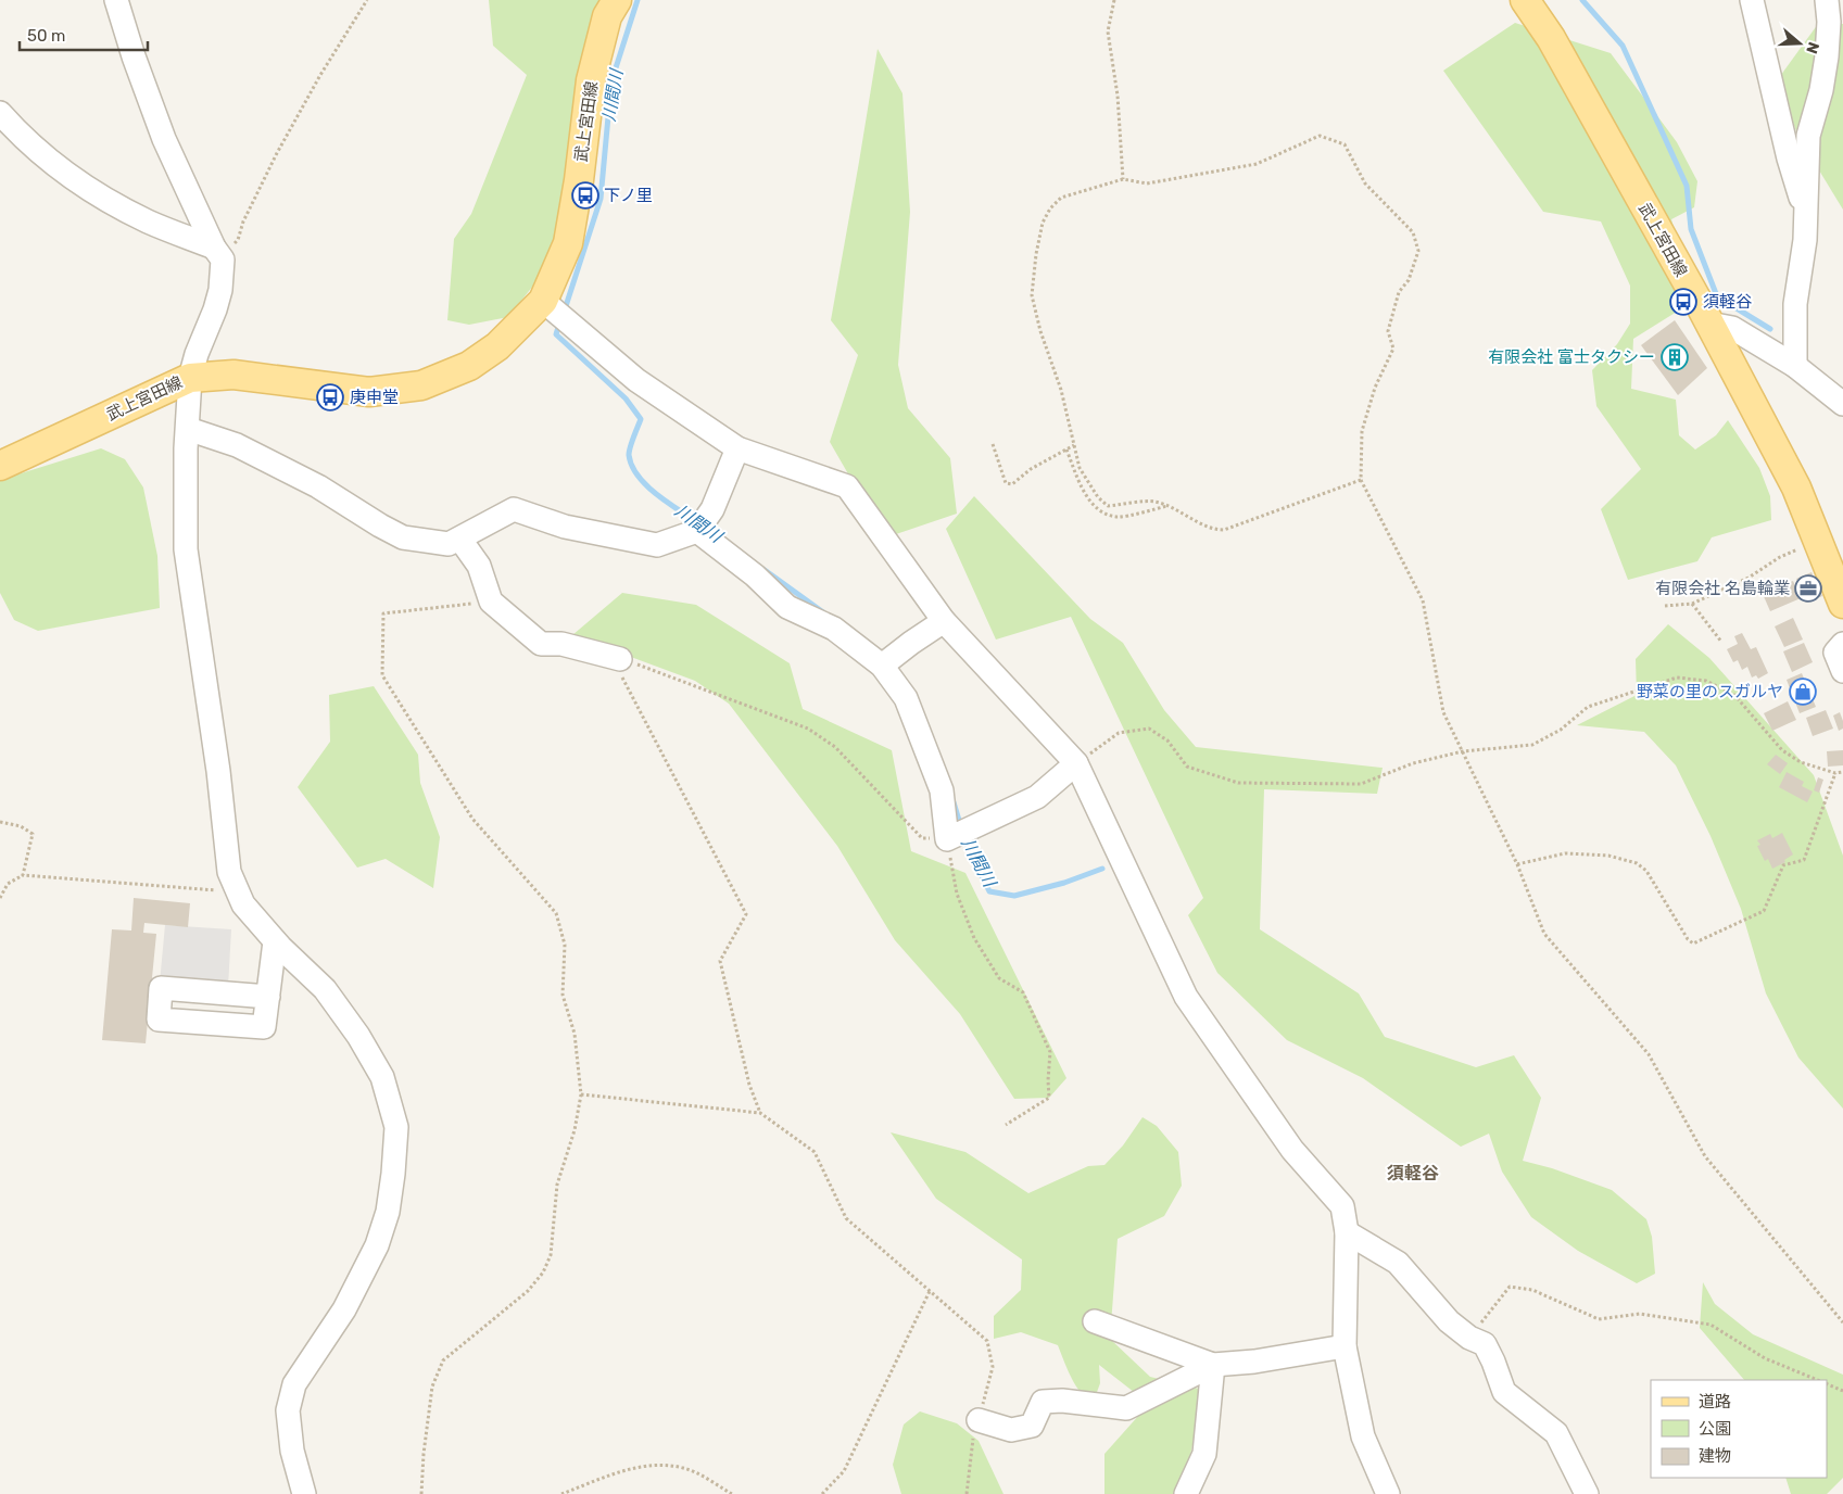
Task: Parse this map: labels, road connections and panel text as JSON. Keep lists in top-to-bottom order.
{
  "streets": {
    "main road": ["武上宮田線"]
  },
  "districts": ["須軽谷"],
  "water": ["川間川"],
  "places": {
    "bus stop": ["下ノ里", "須軽谷", "庚申堂"],
    "building": ["有限会社 富士タクシー"],
    "office": ["有限会社 名島輪業"],
    "shop": ["野菜の里のスガルヤ"]
  },
  "legend": ["道路", "公園", "建物"],
  "scale_bar": "50 m",
  "north": "right"
}
